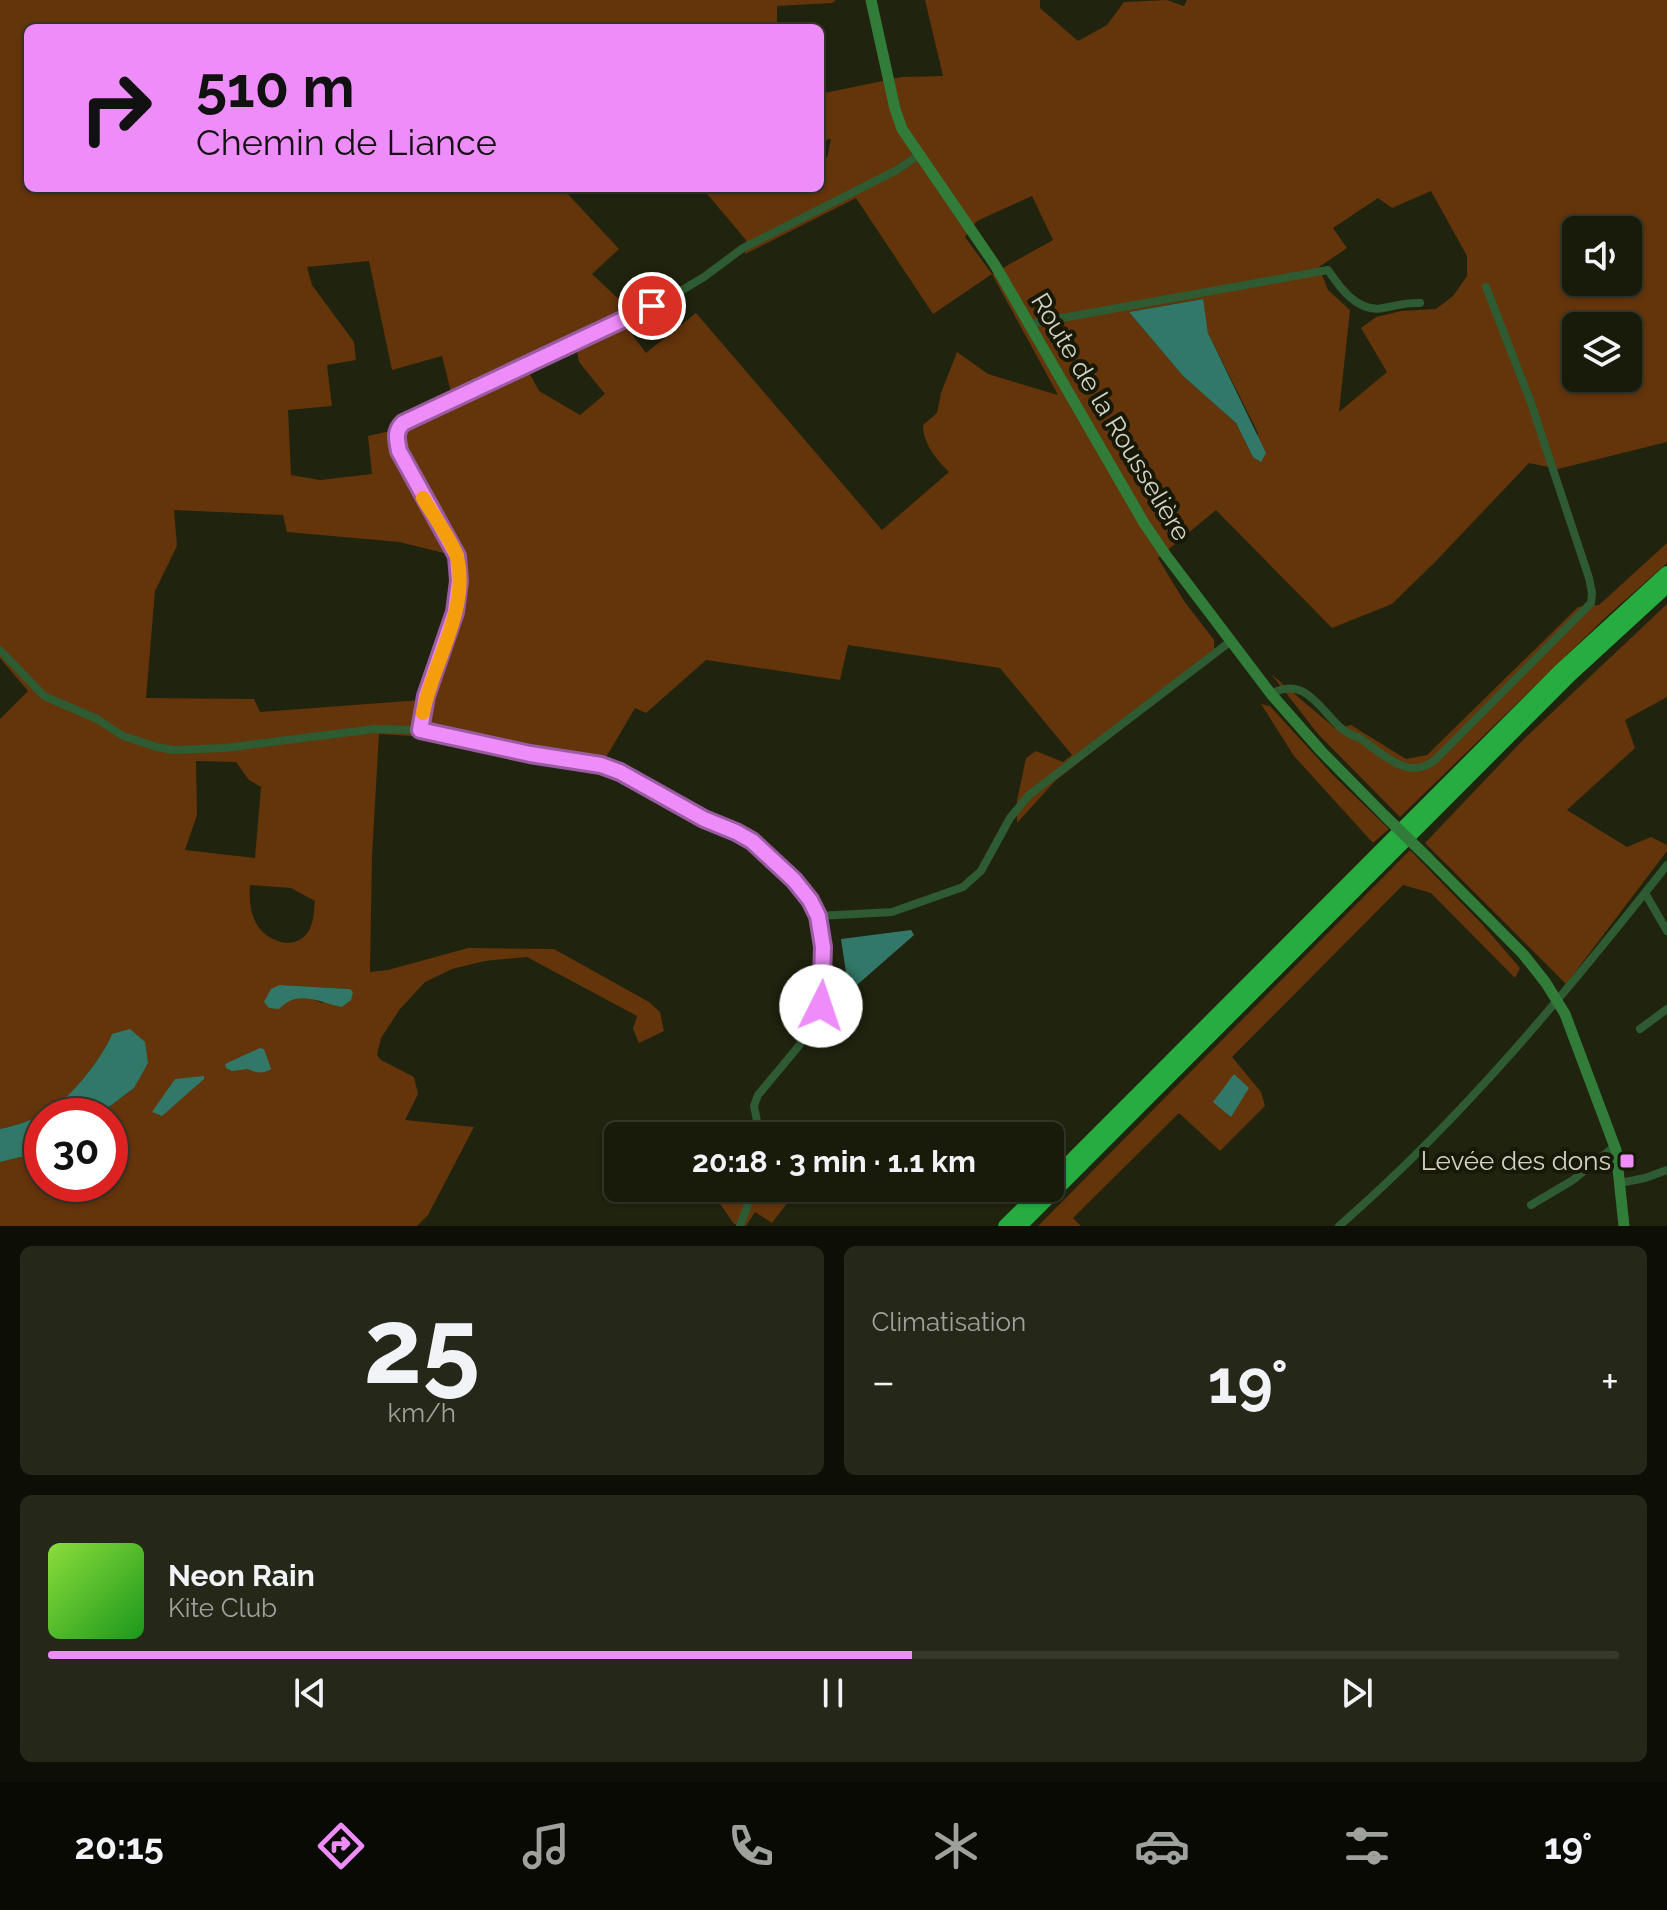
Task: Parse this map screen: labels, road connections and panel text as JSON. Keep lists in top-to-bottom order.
{
  "streets": {
    "street": ["Route de la Rousselière"]
  },
  "places": {
    "transit": ["Levée des dons"]
  },
  "page": {
    "turn": ["510 m", "Chemin de Liance"],
    "limit": "30",
    "trip": "20:18 · 3 min · 1.1 km",
    "tile": [
      ["25", "km/h"],
      "Climatisation"
    ],
    "heat": ["−", "19°", "+"],
    "song": ["Neon Rain", "Kite Club"],
    "tabs": ["20:15", "19°"]
  }
}
